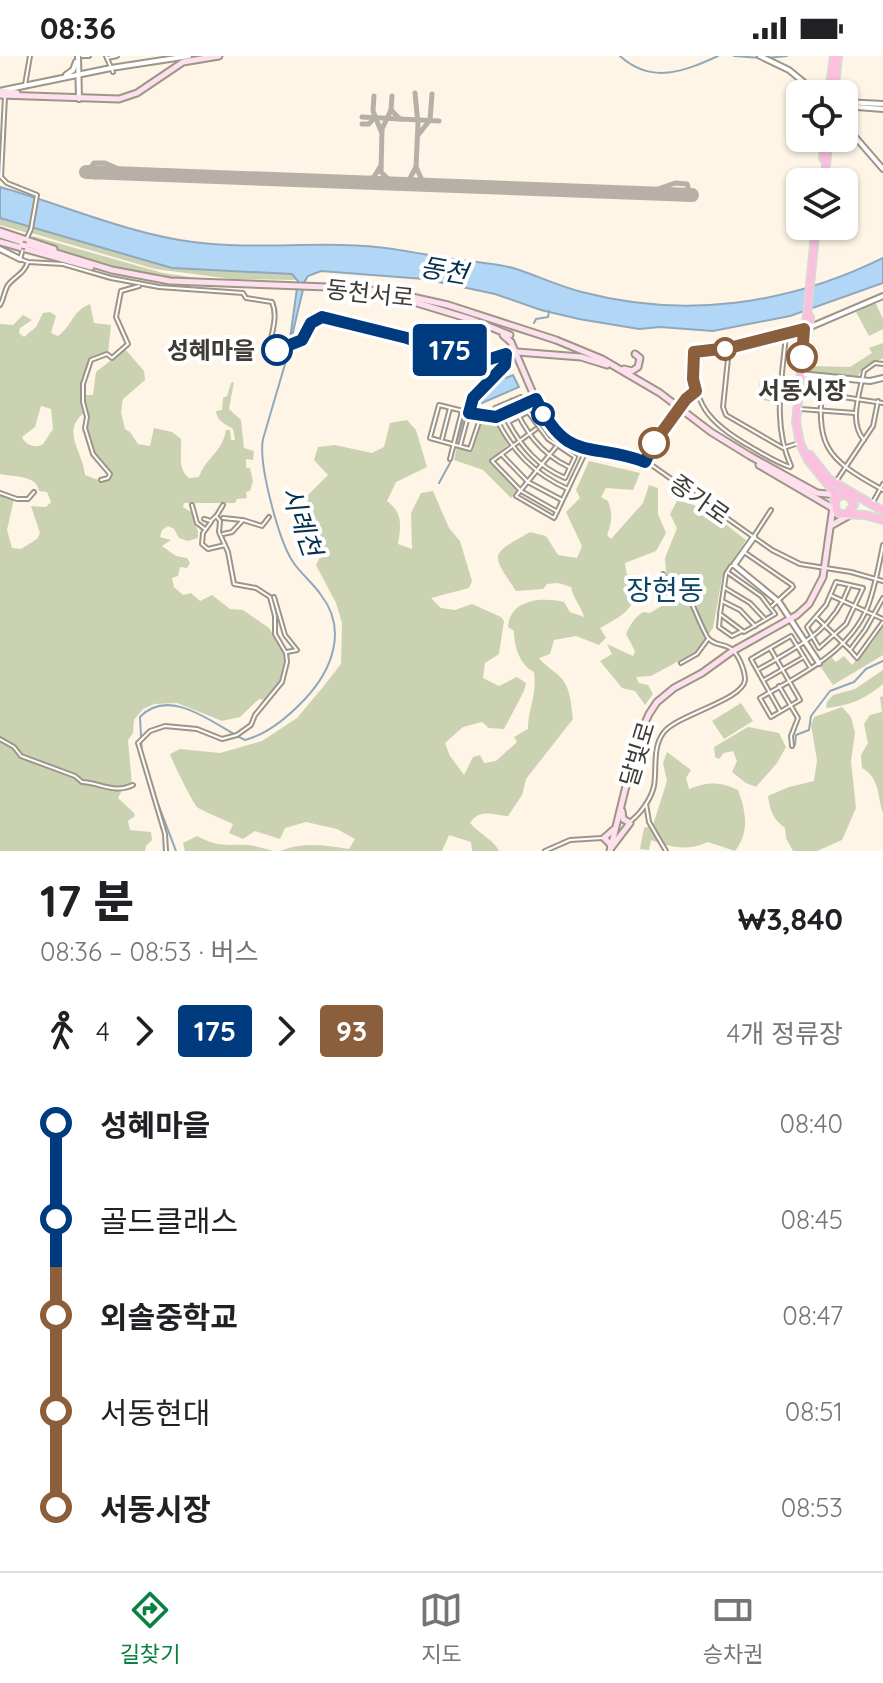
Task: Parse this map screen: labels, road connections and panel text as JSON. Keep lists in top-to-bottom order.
{
  "streets": {
    "main road": ["동천서로", "달빛로"],
    "street": ["종가로"]
  },
  "crossings": [
    ["동천서로", "종가로"],
    ["동천서로", "달빛로"],
    ["종가로", "달빛로"]
  ],
  "districts": ["장현동"],
  "water": ["동천", "시례천"],
  "places": ["성혜마을", "서동시장"],
  "lines": ["bus line 175", "bus line 93"],
  "page": {
    "status": "08:36",
    "on_map": "175",
    "heading": ["17 분", "08:36 – 08:53 · 버스", "₩3,840"],
    "legs": [
      "4",
      "175",
      "93",
      "4개 정류장"
    ],
    "list": [
      {
        "name": "성혜마을",
        "value": "08:40"
      },
      {
        "name": "골드클래스",
        "value": "08:45"
      },
      {
        "name": "외솔중학교",
        "value": "08:47"
      },
      {
        "name": "서동현대",
        "value": "08:51"
      },
      {
        "name": "서동시장",
        "value": "08:53"
      }
    ],
    "tabs": ["길찾기", "지도", "승차권"]
  }
}
